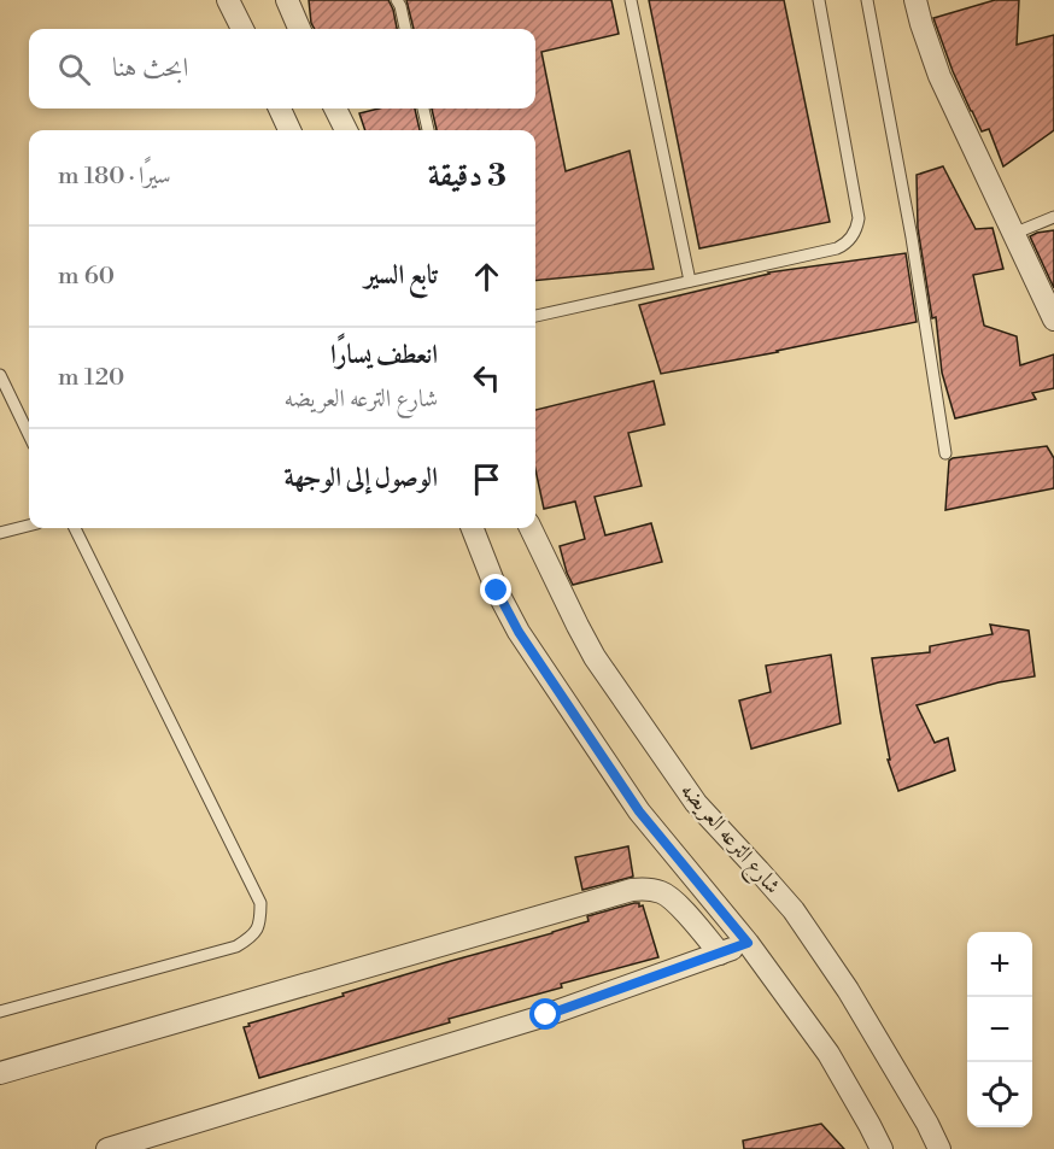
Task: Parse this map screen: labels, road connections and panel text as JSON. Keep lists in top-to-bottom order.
{
  "streets": {
    "street": ["شارع الترعه العريضه"]
  },
  "page": {
    "search": "ابحث هنا",
    "heading": ["3 دقيقة", "سيرًا · 180 m"],
    "list": [
      ["تابع السير", "60 m"],
      ["انعطف يسارًا", "شارع الترعه العريضه", "120 m"],
      "الوصول إلى الوجهة"
    ],
    "map_buttons": ["+", "−"]
  }
}
